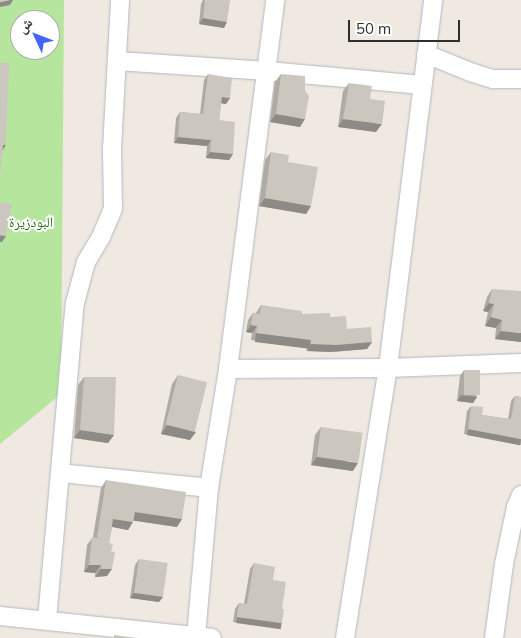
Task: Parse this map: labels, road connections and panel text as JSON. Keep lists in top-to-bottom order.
{
  "parks": ["البودزيرة"],
  "scale_bar": "50 m",
  "north": "top left"
}
